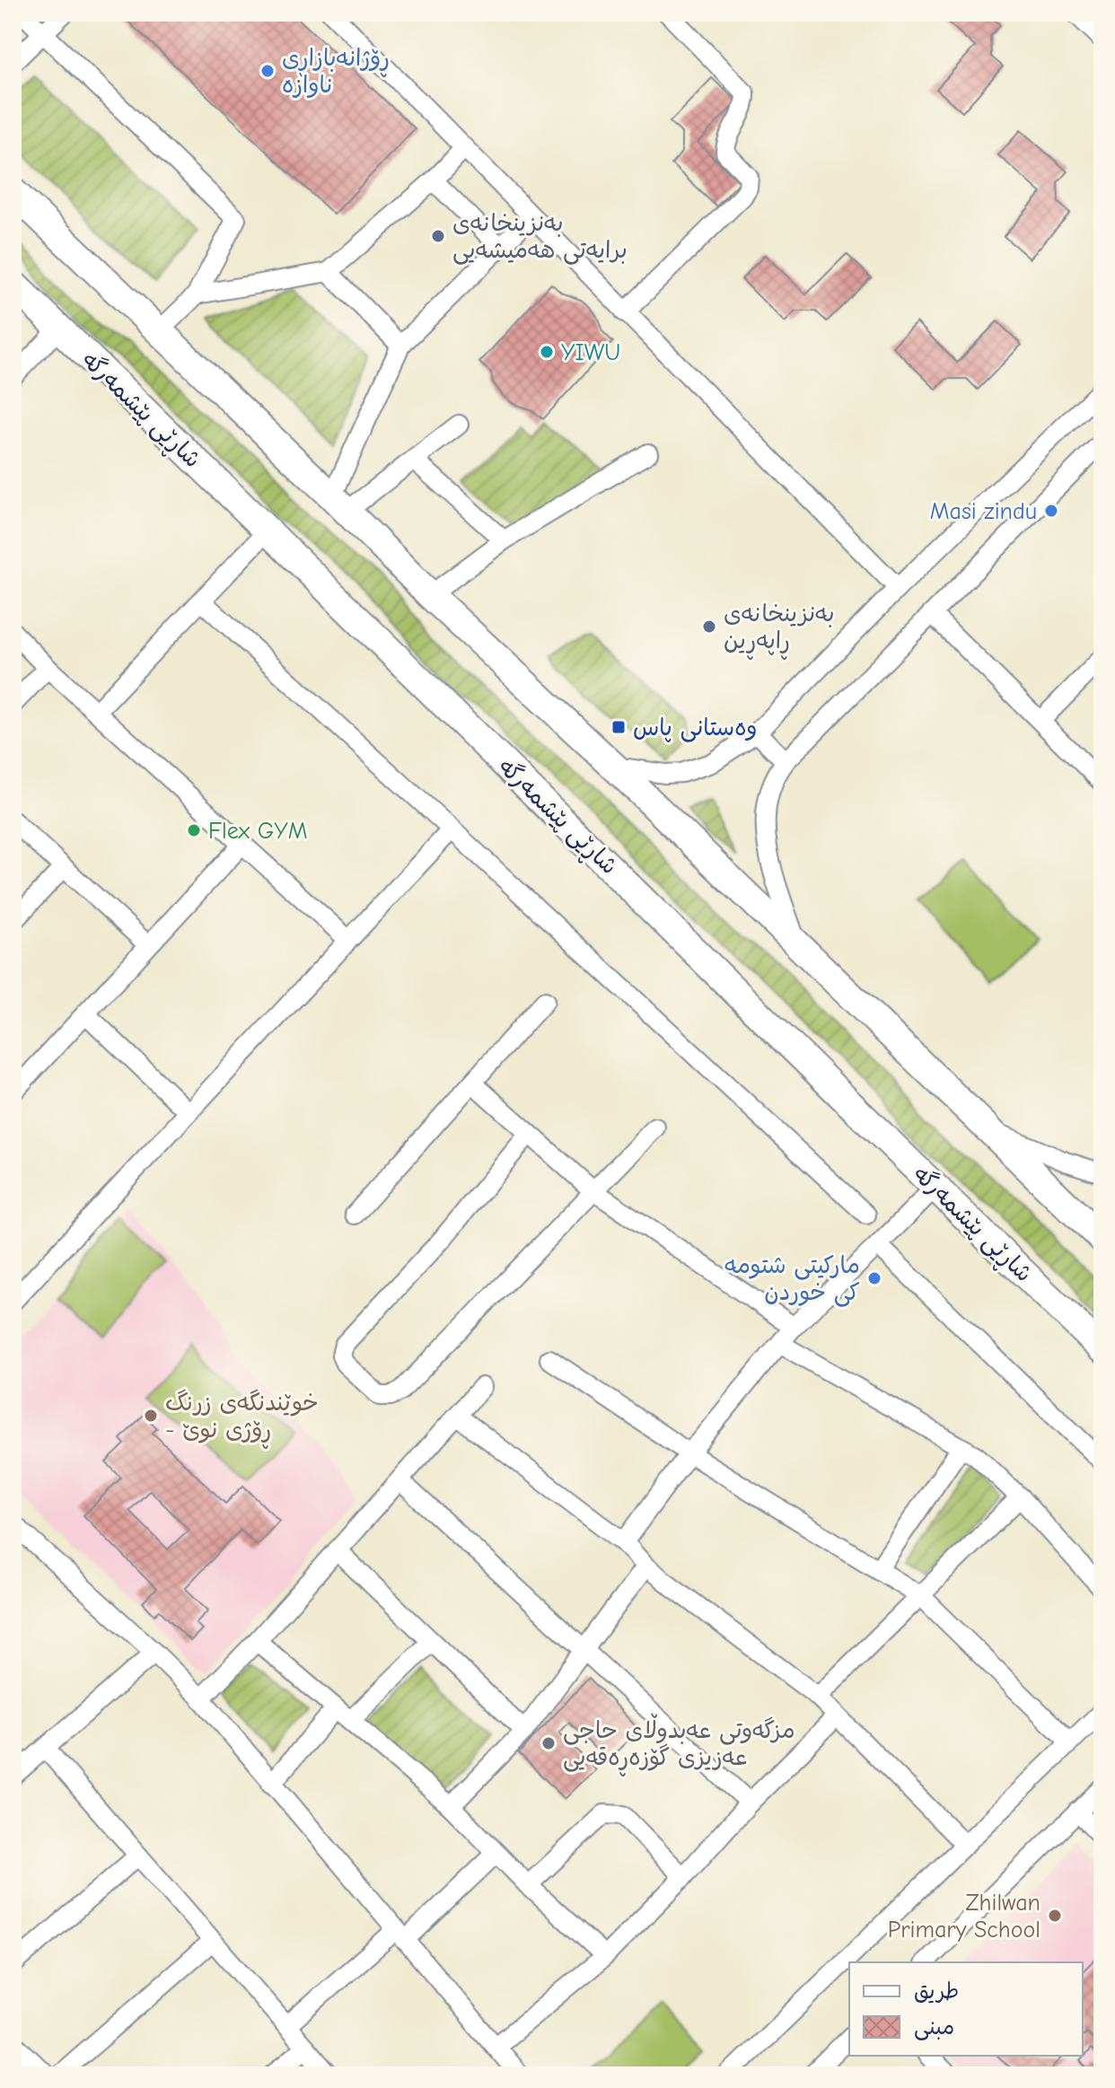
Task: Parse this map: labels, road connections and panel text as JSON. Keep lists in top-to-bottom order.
{
  "streets": {
    "highway": ["شاڕێی پێشمەرگە"]
  },
  "places": {
    "other": [
      "ڕۆژانەبازاڕی ناوازە",
      "بەنزینخانەی برایەتی هەمیشەیی",
      "YIWU",
      "Masi zindu",
      "بەنزینخانەی ڕاپەڕین",
      "Flex GYM",
      "مارکیتی شتومه کی خوردن",
      "خوێندنگەی زرنگ - ڕۆژی نوێ",
      "مزگەوتی عەبدوڵای حاجی عەزیزی گۆزەڕەقەیی",
      "Zhilwan Primary School"
    ],
    "transit": ["وەستانی پاس"]
  },
  "legend": ["طريق", "مبنى"]
}
